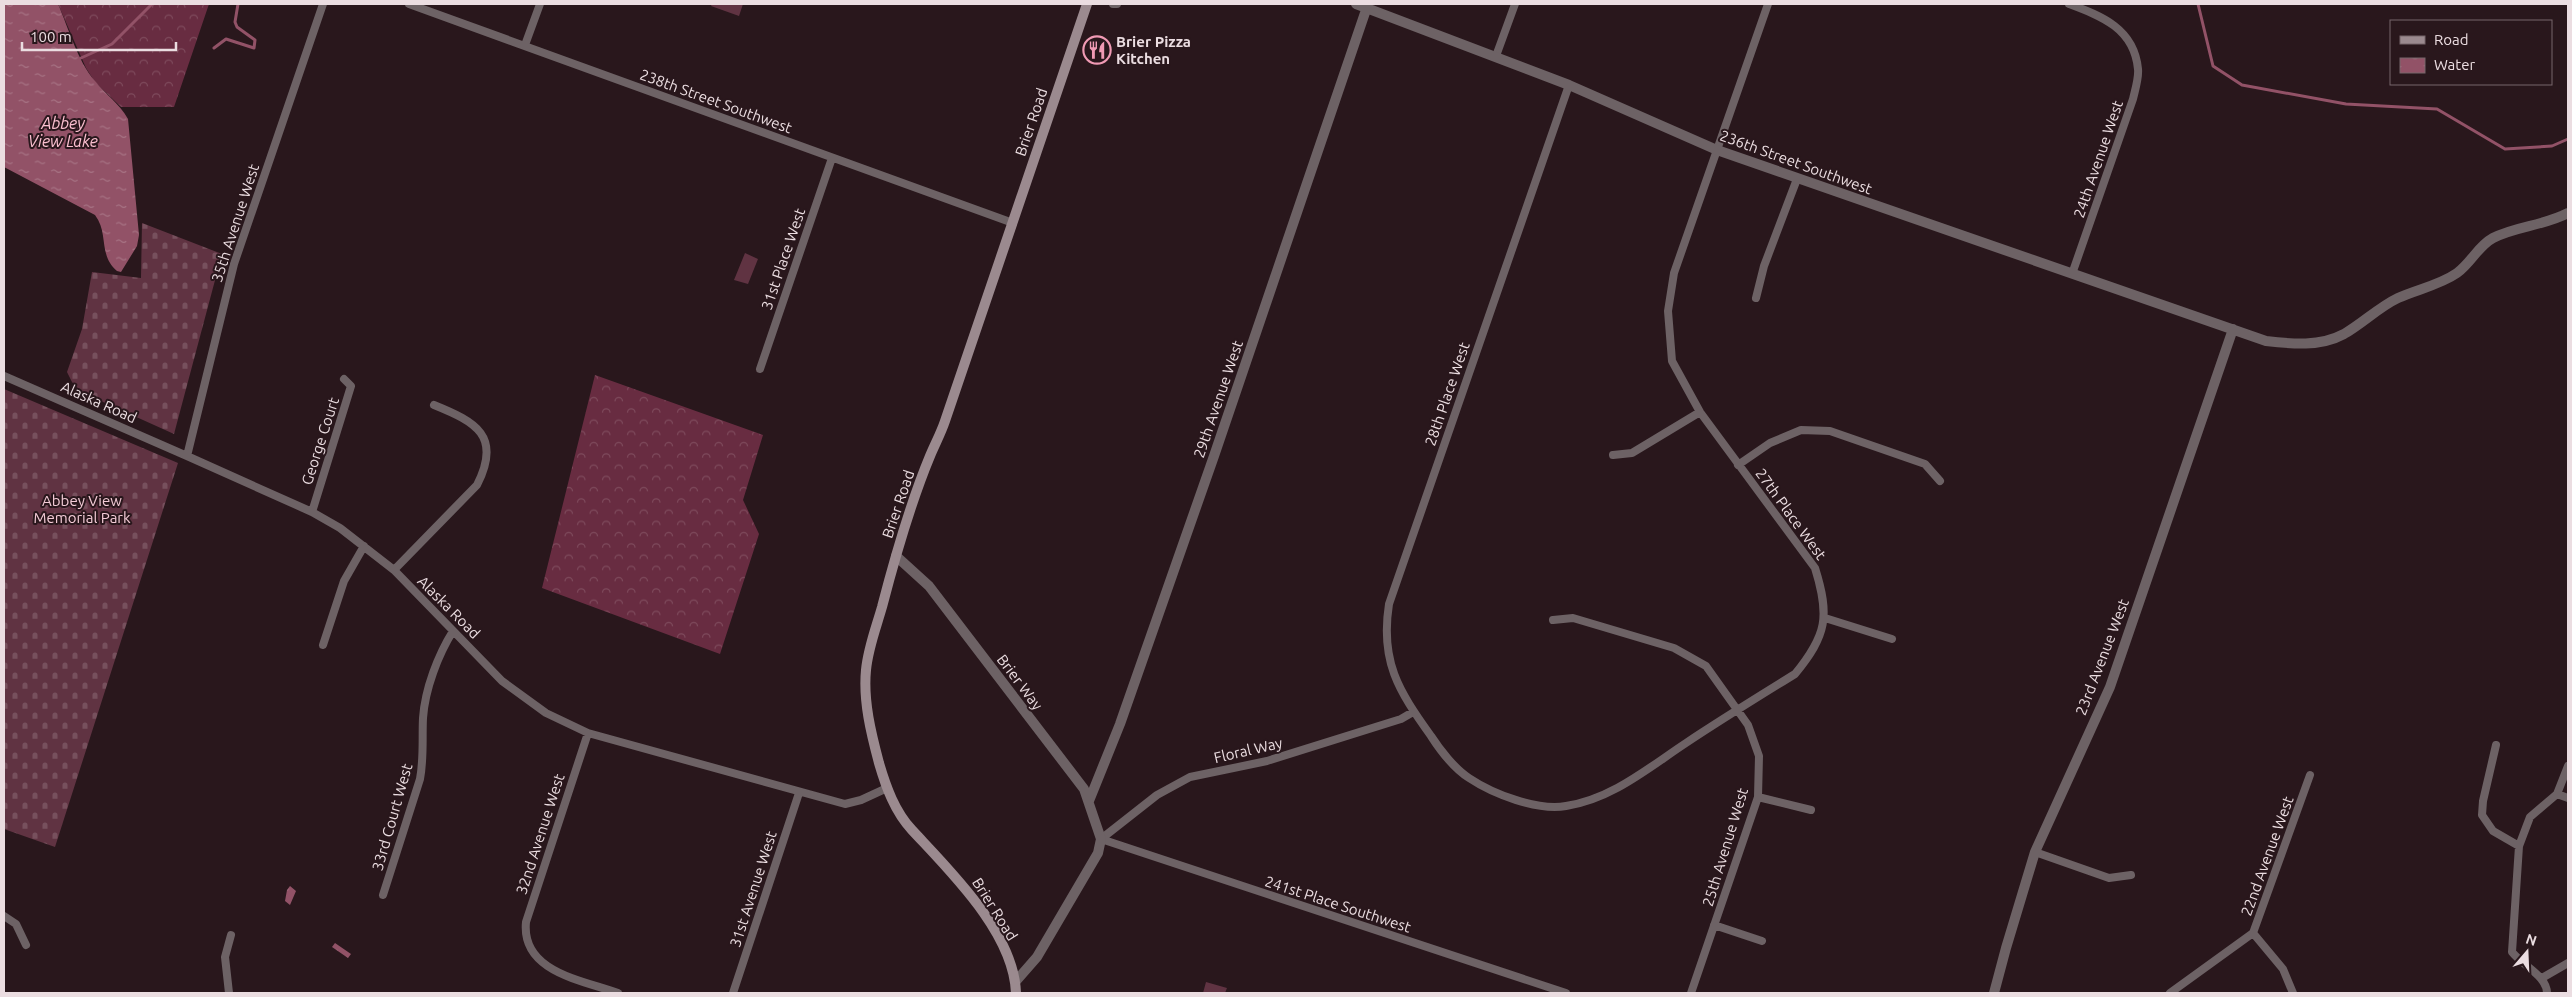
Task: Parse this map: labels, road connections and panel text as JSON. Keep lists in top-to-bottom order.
{
  "streets": {
    "main road": ["Brier Road"],
    "street": [
      "238th Street Southwest",
      "24th Avenue West",
      "236th Street Southwest",
      "35th Avenue West",
      "31st Place West",
      "28th Place West",
      "29th Avenue West",
      "Alaska Road",
      "George Court",
      "27th Place West",
      "23rd Avenue West",
      "Brier Way",
      "Floral Way",
      "33rd Court West",
      "32nd Avenue West",
      "25th Avenue West",
      "22nd Avenue West",
      "31st Avenue West",
      "241st Place Southwest"
    ]
  },
  "crossings": [
    ["238th Street Southwest", "Brier Road"],
    ["238th Street Southwest", "31st Place West"],
    ["Brier Road", "Alaska Road"],
    ["Brier Road", "Brier Way"],
    ["24th Avenue West", "236th Street Southwest"],
    ["236th Street Southwest", "28th Place West"],
    ["236th Street Southwest", "29th Avenue West"],
    ["236th Street Southwest", "27th Place West"],
    ["236th Street Southwest", "23rd Avenue West"],
    ["35th Avenue West", "Alaska Road"],
    ["28th Place West", "27th Place West"],
    ["28th Place West", "Floral Way"],
    ["29th Avenue West", "Brier Way"],
    ["Alaska Road", "George Court"],
    ["Alaska Road", "33rd Court West"],
    ["Alaska Road", "32nd Avenue West"],
    ["Alaska Road", "31st Avenue West"],
    ["27th Place West", "Floral Way"],
    ["27th Place West", "25th Avenue West"],
    ["Brier Way", "Floral Way"],
    ["Brier Way", "241st Place Southwest"],
    ["Floral Way", "241st Place Southwest"]
  ],
  "water": ["Abbey View Lake"],
  "parks": ["Abbey View Memorial Park"],
  "places": {
    "restaurant": ["Brier Pizza Kitchen"]
  },
  "legend": ["Road", "Water"],
  "scale_bar": "100 m",
  "north": "top"
}
